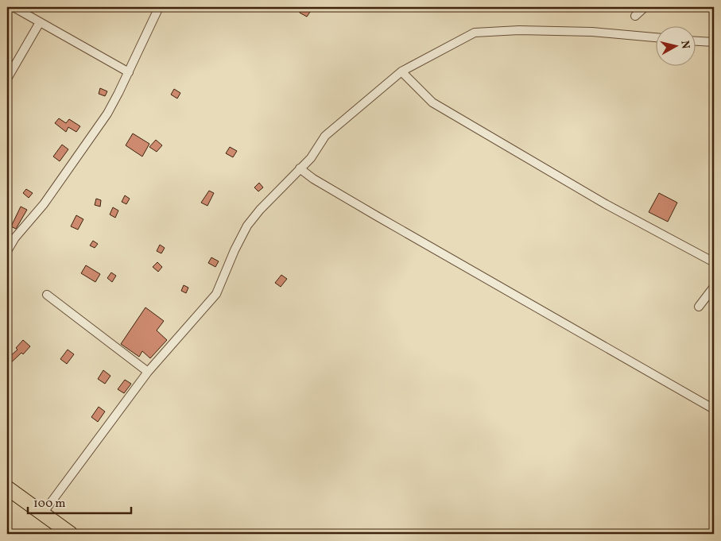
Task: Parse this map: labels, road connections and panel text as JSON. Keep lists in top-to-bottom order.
{
  "scale_bar": "100 m",
  "north": "right"
}
